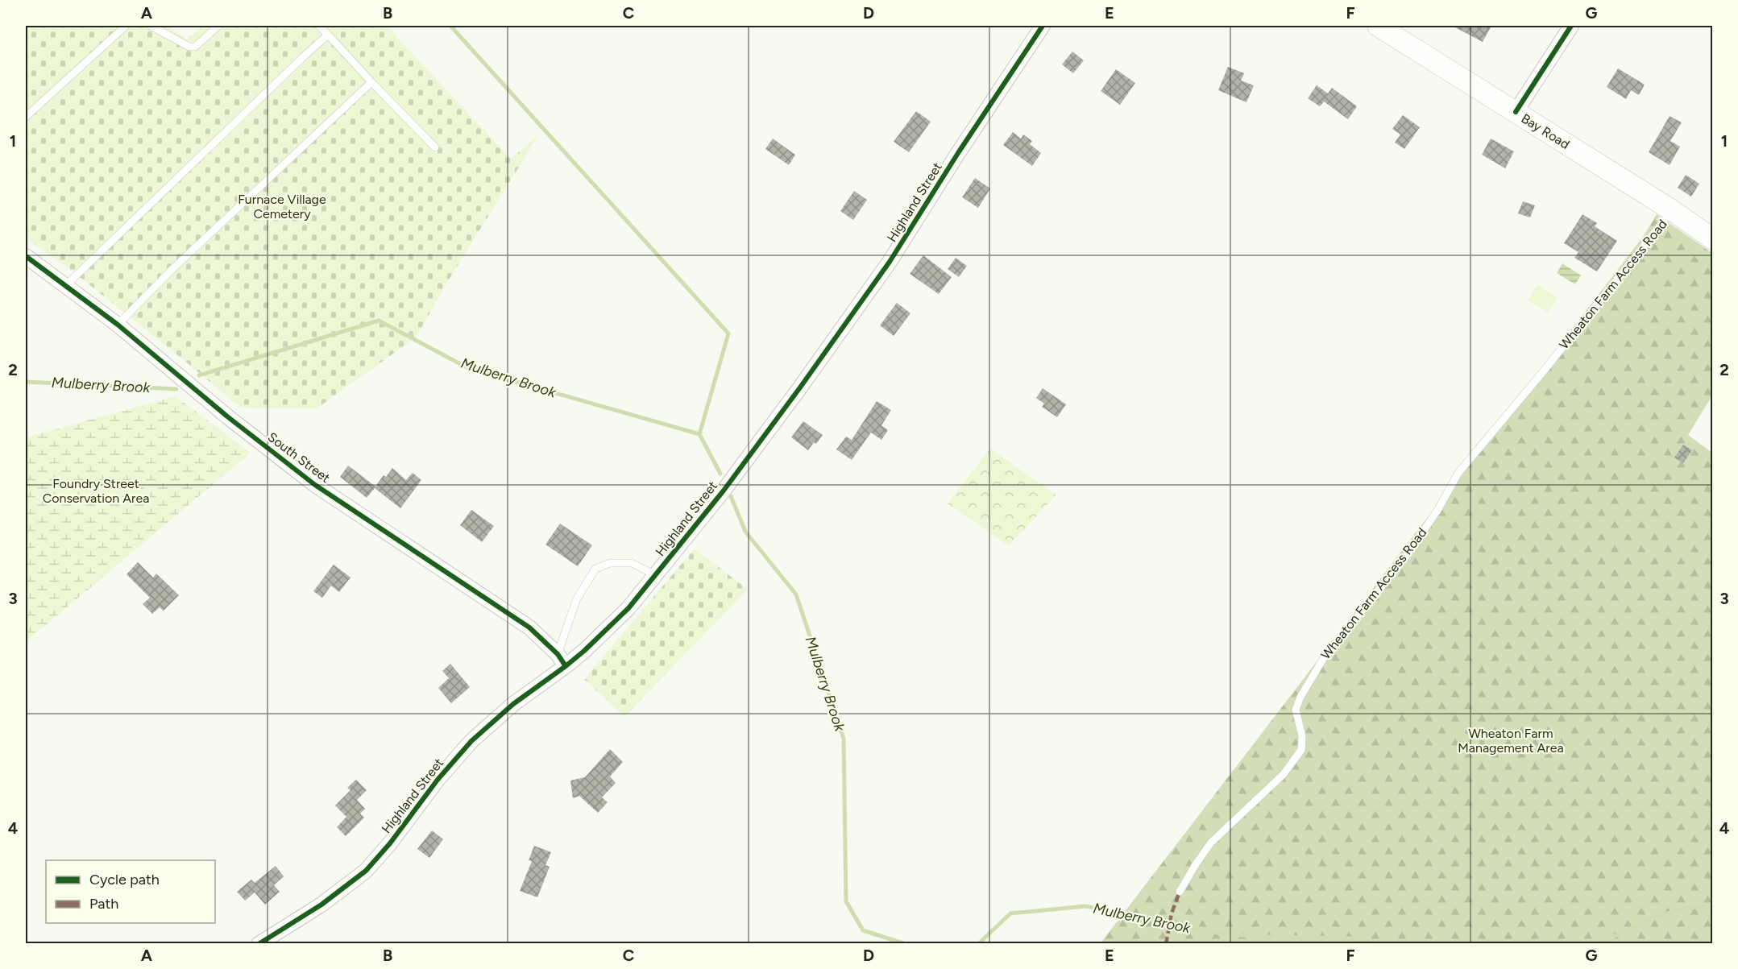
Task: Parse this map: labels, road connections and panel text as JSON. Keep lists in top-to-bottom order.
{
  "streets": {
    "main road": ["Bay Road"],
    "street": ["Highland Street", "South Street"],
    "lane": ["Wheaton Farm Access Road"]
  },
  "crossings": [
    ["Bay Road", "Wheaton Farm Access Road"],
    ["Highland Street", "South Street"]
  ],
  "water": ["Mulberry Brook"],
  "parks": ["Furnace Village Cemetery", "Foundry Street Conservation Area", "Wheaton Farm Management Area"],
  "legend": ["Cycle path", "Path"],
  "grid": {
    "columns": [
      "A",
      "B",
      "C",
      "D",
      "E",
      "F",
      "G"
    ],
    "rows": [
      "1",
      "2",
      "3",
      "4"
    ]
  }
}
